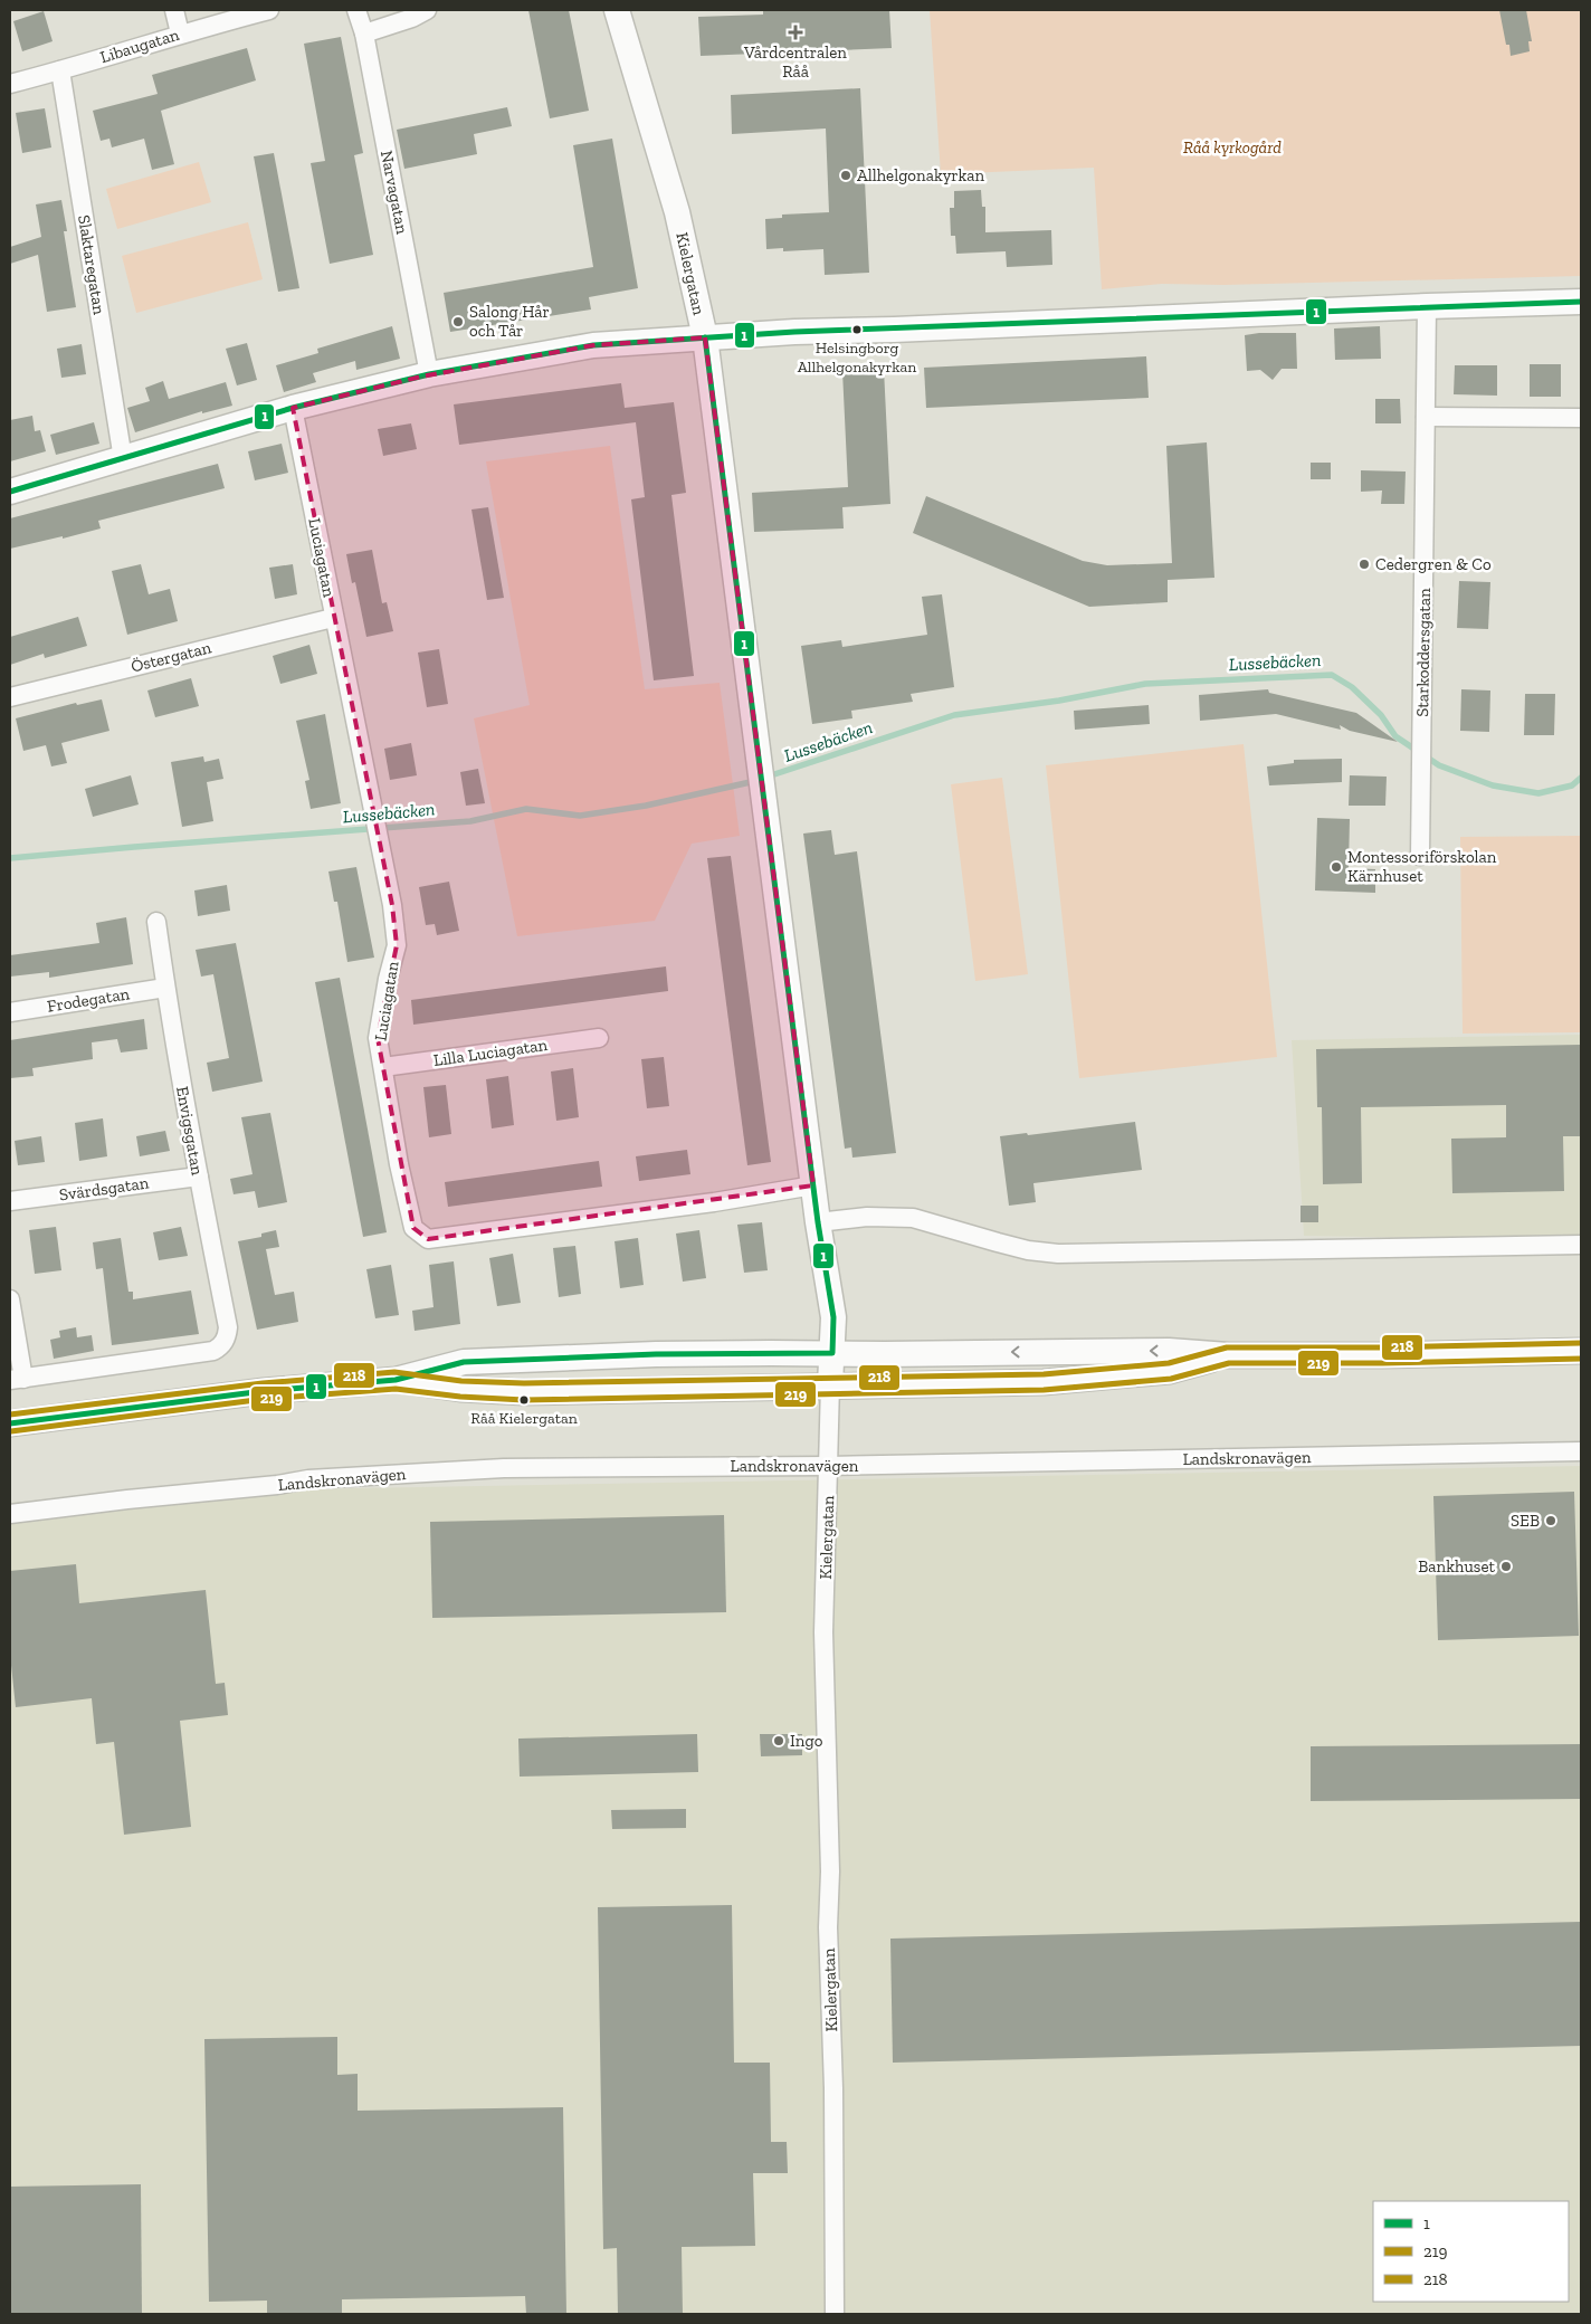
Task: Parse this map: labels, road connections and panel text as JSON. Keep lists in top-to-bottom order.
{
  "streets": {
    "street": [
      "Libaugatan",
      "Narvagatan",
      "Slaktaregatan",
      "Kielergatan",
      "Luciagatan",
      "Starkoddersgatan",
      "Östergatan",
      "Frodegatan",
      "Lilla Luciagatan",
      "Envigsgatan",
      "Svärdsgatan",
      "Landskronavägen"
    ]
  },
  "crossings": [
    ["Libaugatan", "Slaktaregatan"],
    ["Kielergatan", "Luciagatan"],
    ["Kielergatan", "Landskronavägen"],
    ["Luciagatan", "Östergatan"],
    ["Luciagatan", "Lilla Luciagatan"],
    ["Frodegatan", "Envigsgatan"],
    ["Envigsgatan", "Svärdsgatan"]
  ],
  "water": ["Lussebäcken"],
  "parks": ["Råå kyrkogård"],
  "places": {
    "health": ["Vårdcentralen Råå"],
    "other": [
      "Allhelgonakyrkan",
      "Salong Hår och Tår",
      "Helsingborg Allhelgonakyrkan",
      "Cedergren & Co",
      "Montessoriförskolan Kärnhuset",
      "Råå Kielergatan",
      "SEB",
      "Bankhuset",
      "Ingo"
    ]
  },
  "lines": ["transit line 1", "transit line 218", "transit line 219"],
  "legend": ["1", "219", "218"]
}
